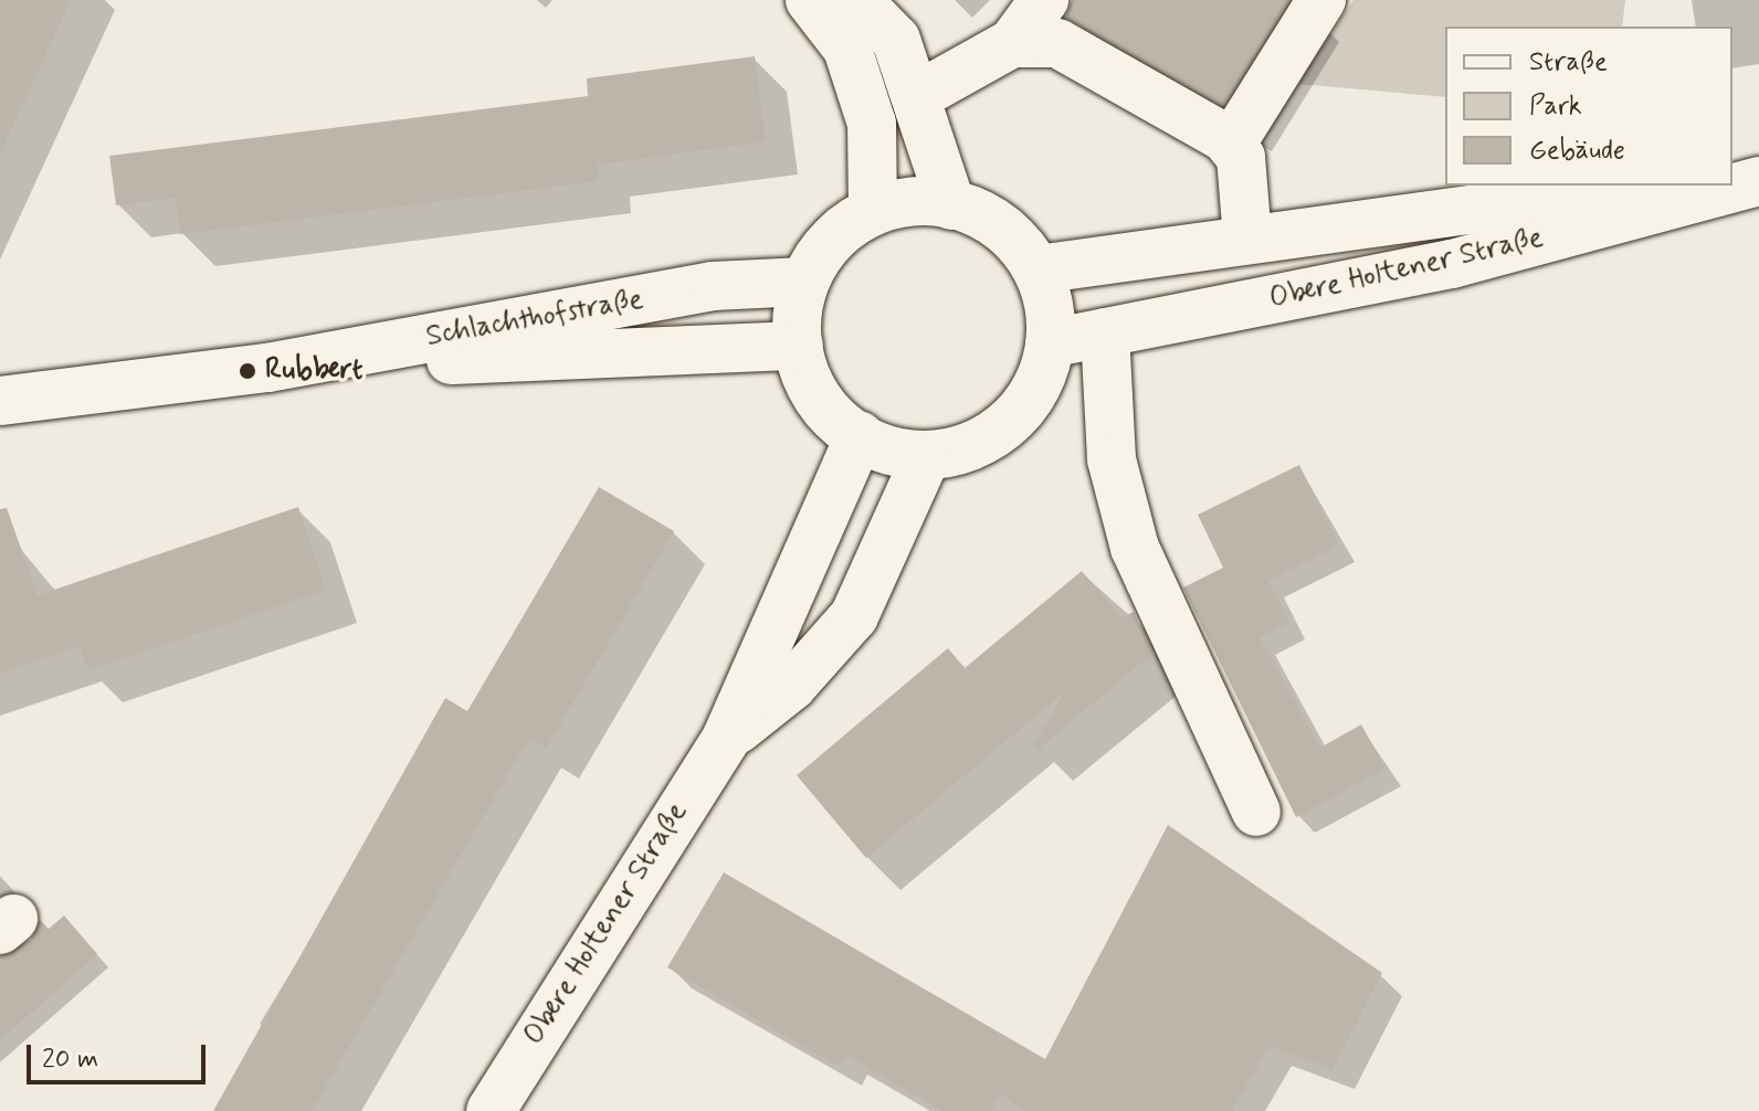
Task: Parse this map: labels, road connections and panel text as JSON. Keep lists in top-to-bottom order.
{
  "streets": {
    "street": ["Obere Holtener Straße", "Schlachthofstraße"]
  },
  "crossings": [
    ["Obere Holtener Straße", "Schlachthofstraße"]
  ],
  "places": ["Rubbert"],
  "legend": ["Straße", "Park", "Gebäude"],
  "scale_bar": "20 m"
}
